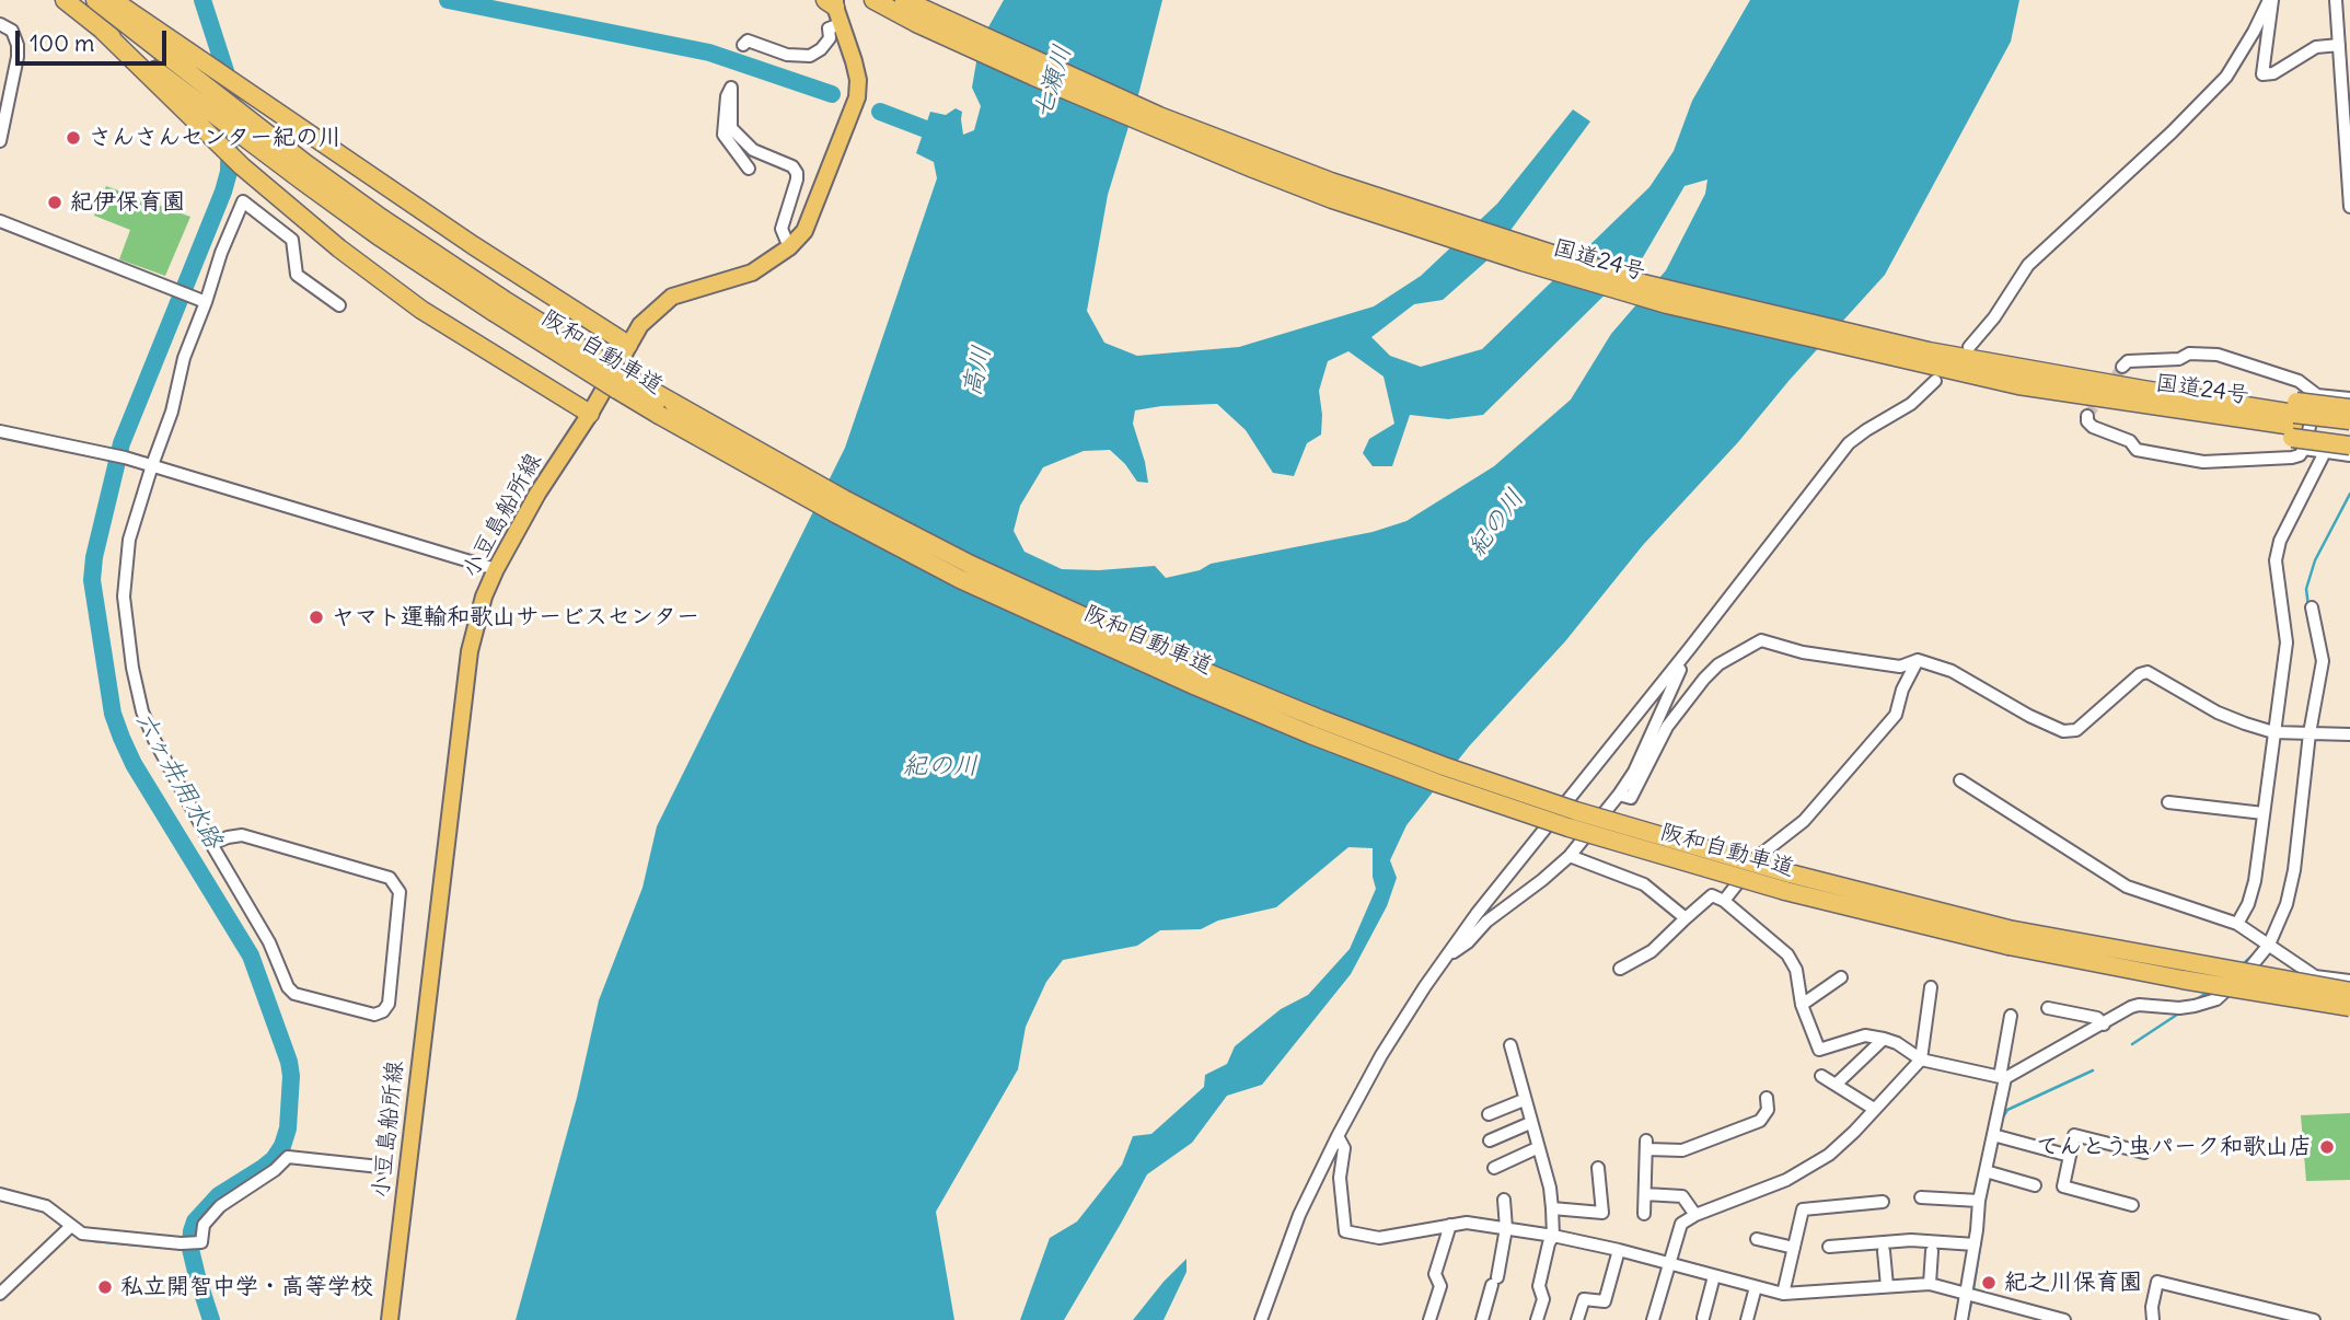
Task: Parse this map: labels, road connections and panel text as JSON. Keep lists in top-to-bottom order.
{
  "streets": {
    "highway": ["国道24号", "阪和自動車道"],
    "main road": ["小豆島船所線"]
  },
  "water": [
    "七瀬川",
    "高川",
    "紀の川",
    "六ヶ井用水路"
  ],
  "places": [
    "さんさんセンター紀の川",
    "紀伊保育園",
    "ヤマト運輸和歌山サービスセンター",
    "てんとう虫パーク和歌山店",
    "紀之川保育園",
    "私立開智中学・高等学校"
  ],
  "scale_bar": "100 m"
}
